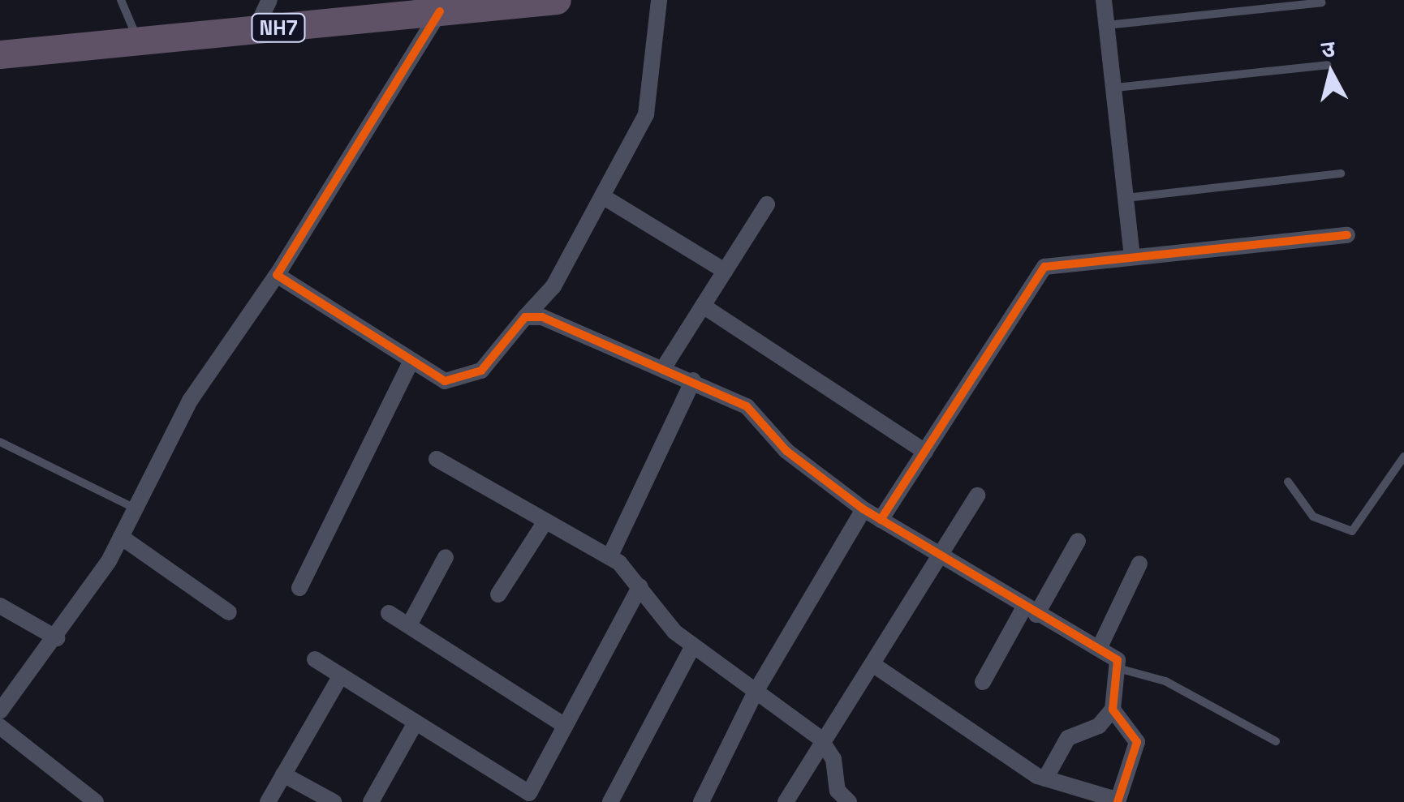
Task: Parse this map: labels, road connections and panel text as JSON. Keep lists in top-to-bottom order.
{
  "streets": {
    "highway": ["NH7"]
  },
  "north": "top"
}
